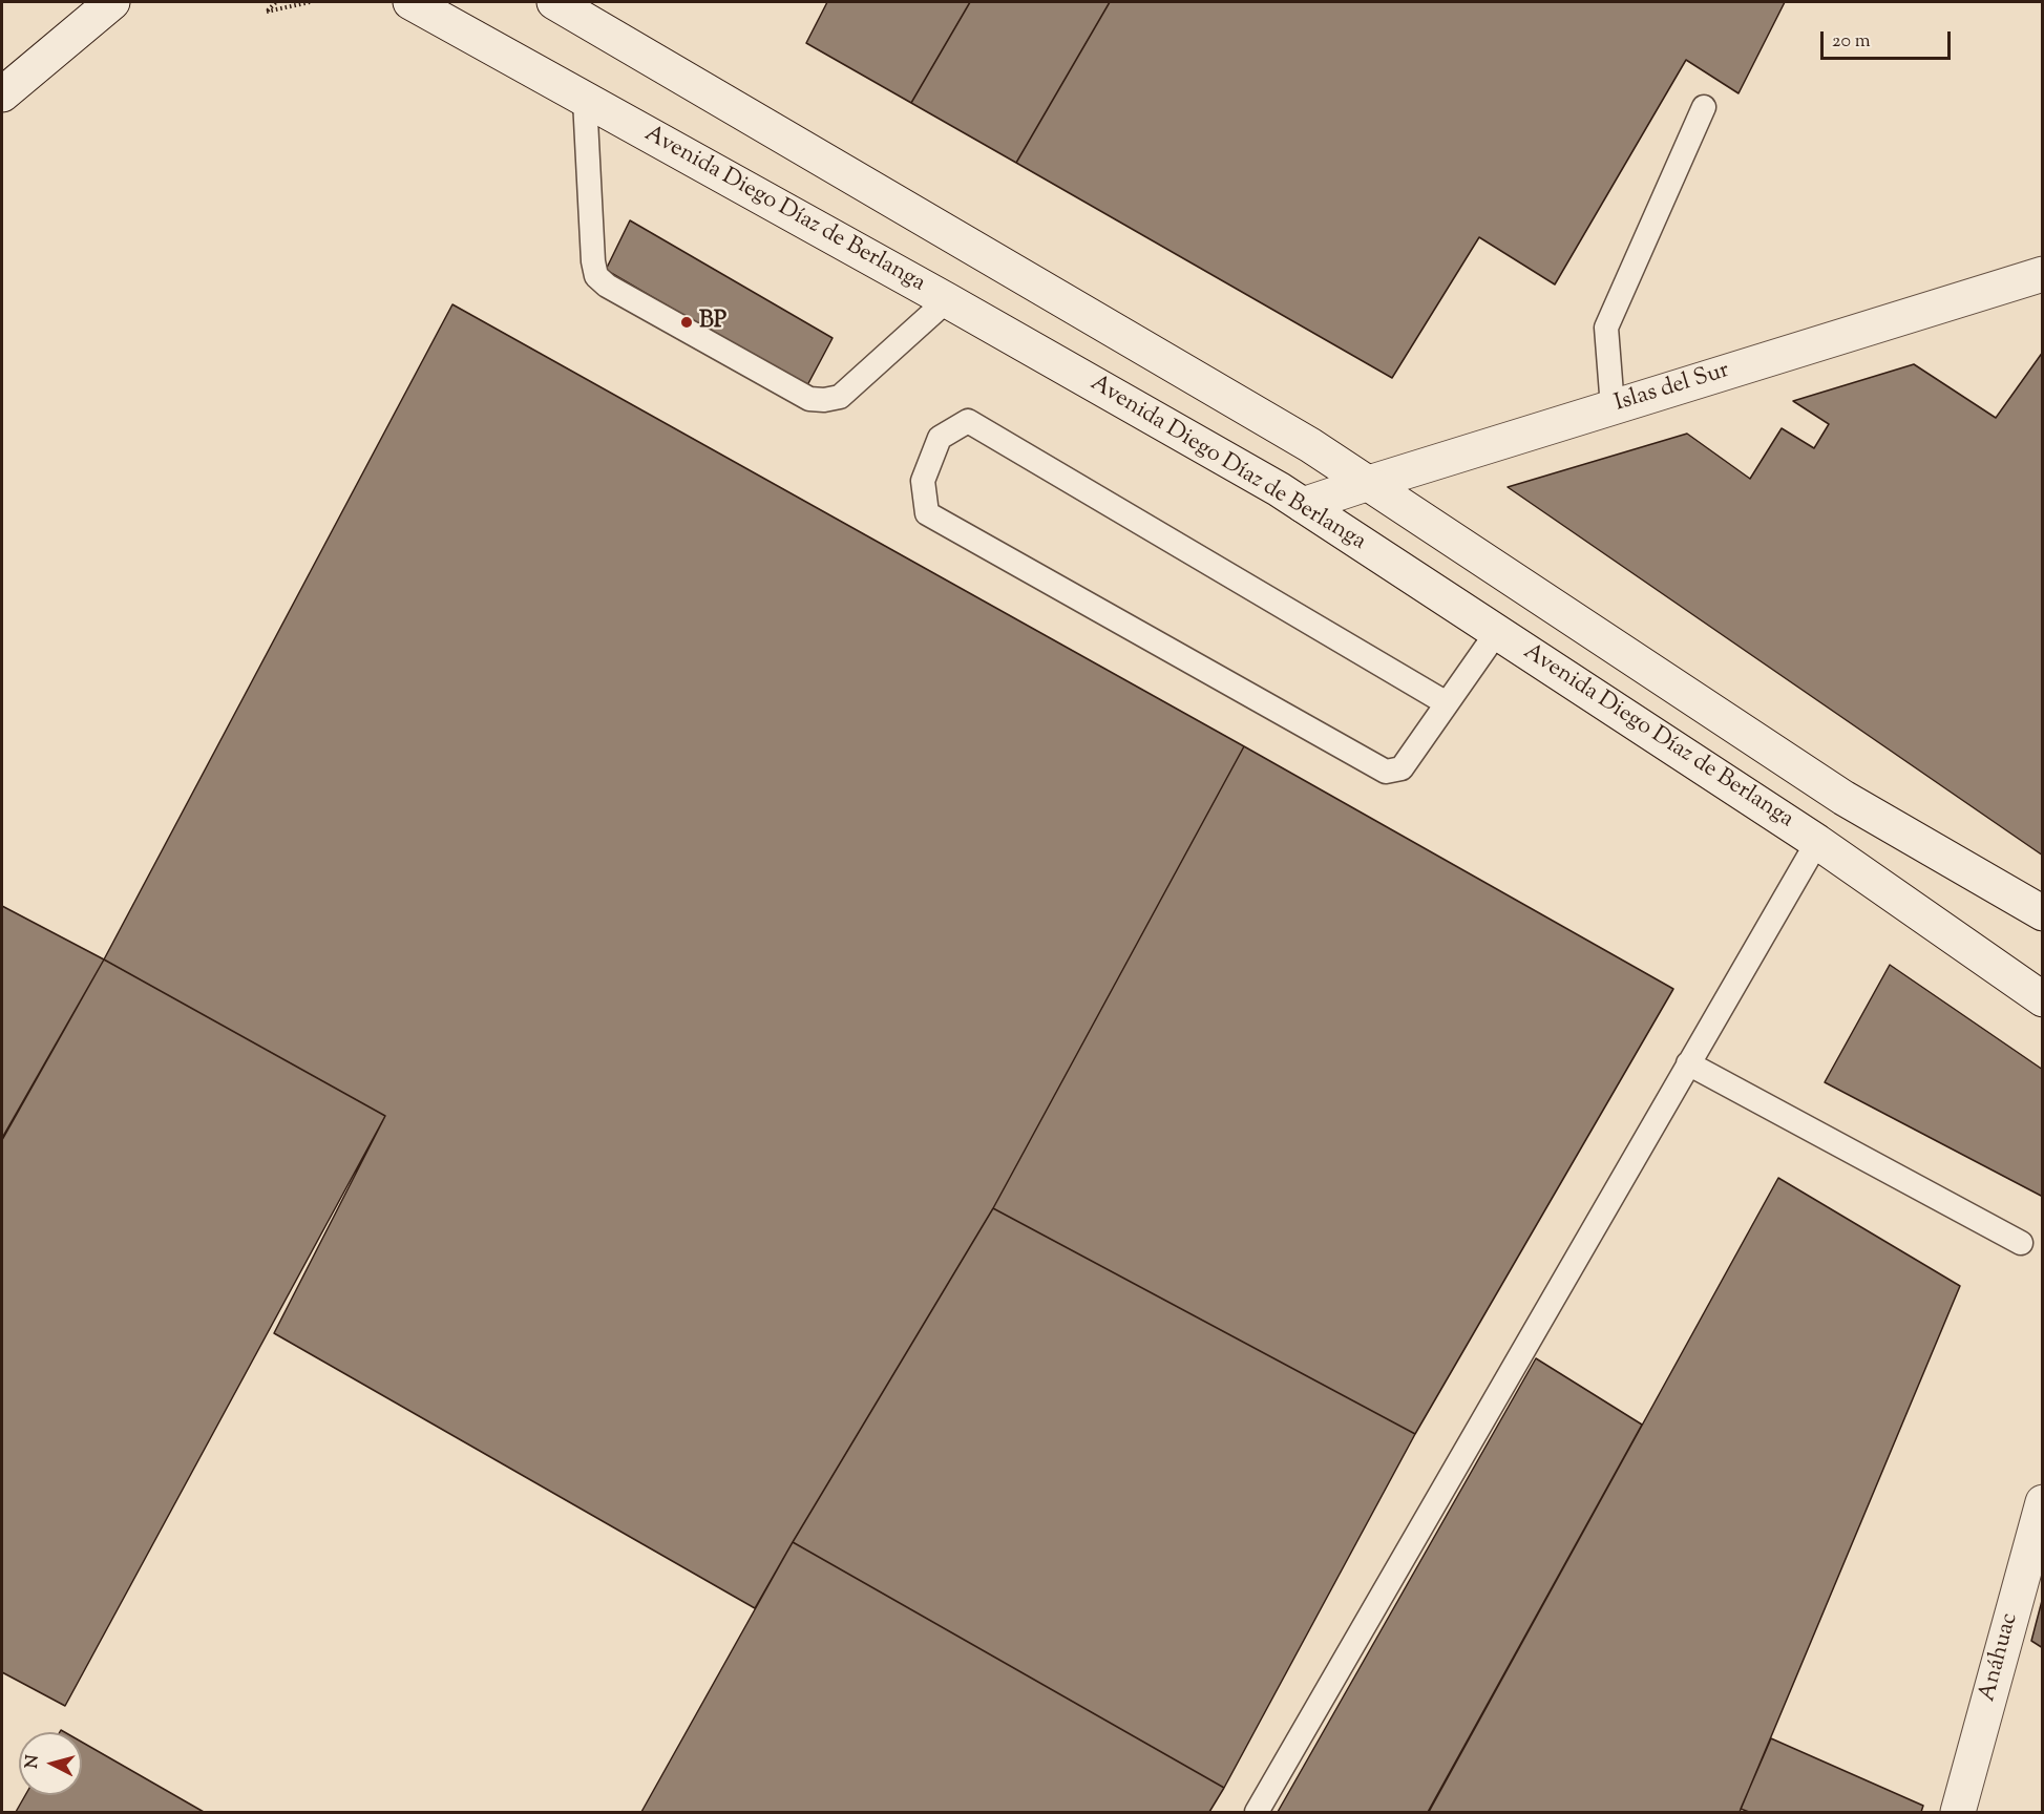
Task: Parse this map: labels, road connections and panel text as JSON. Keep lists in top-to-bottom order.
{
  "streets": {
    "main road": ["Avenida Diego Díaz de Berlanga", "Islas del Sur", "Anáhuac"]
  },
  "crossings": [
    ["Avenida Diego Díaz de Berlanga", "Islas del Sur"]
  ],
  "places": ["BP"],
  "scale_bar": "20 m",
  "north": "left"
}
